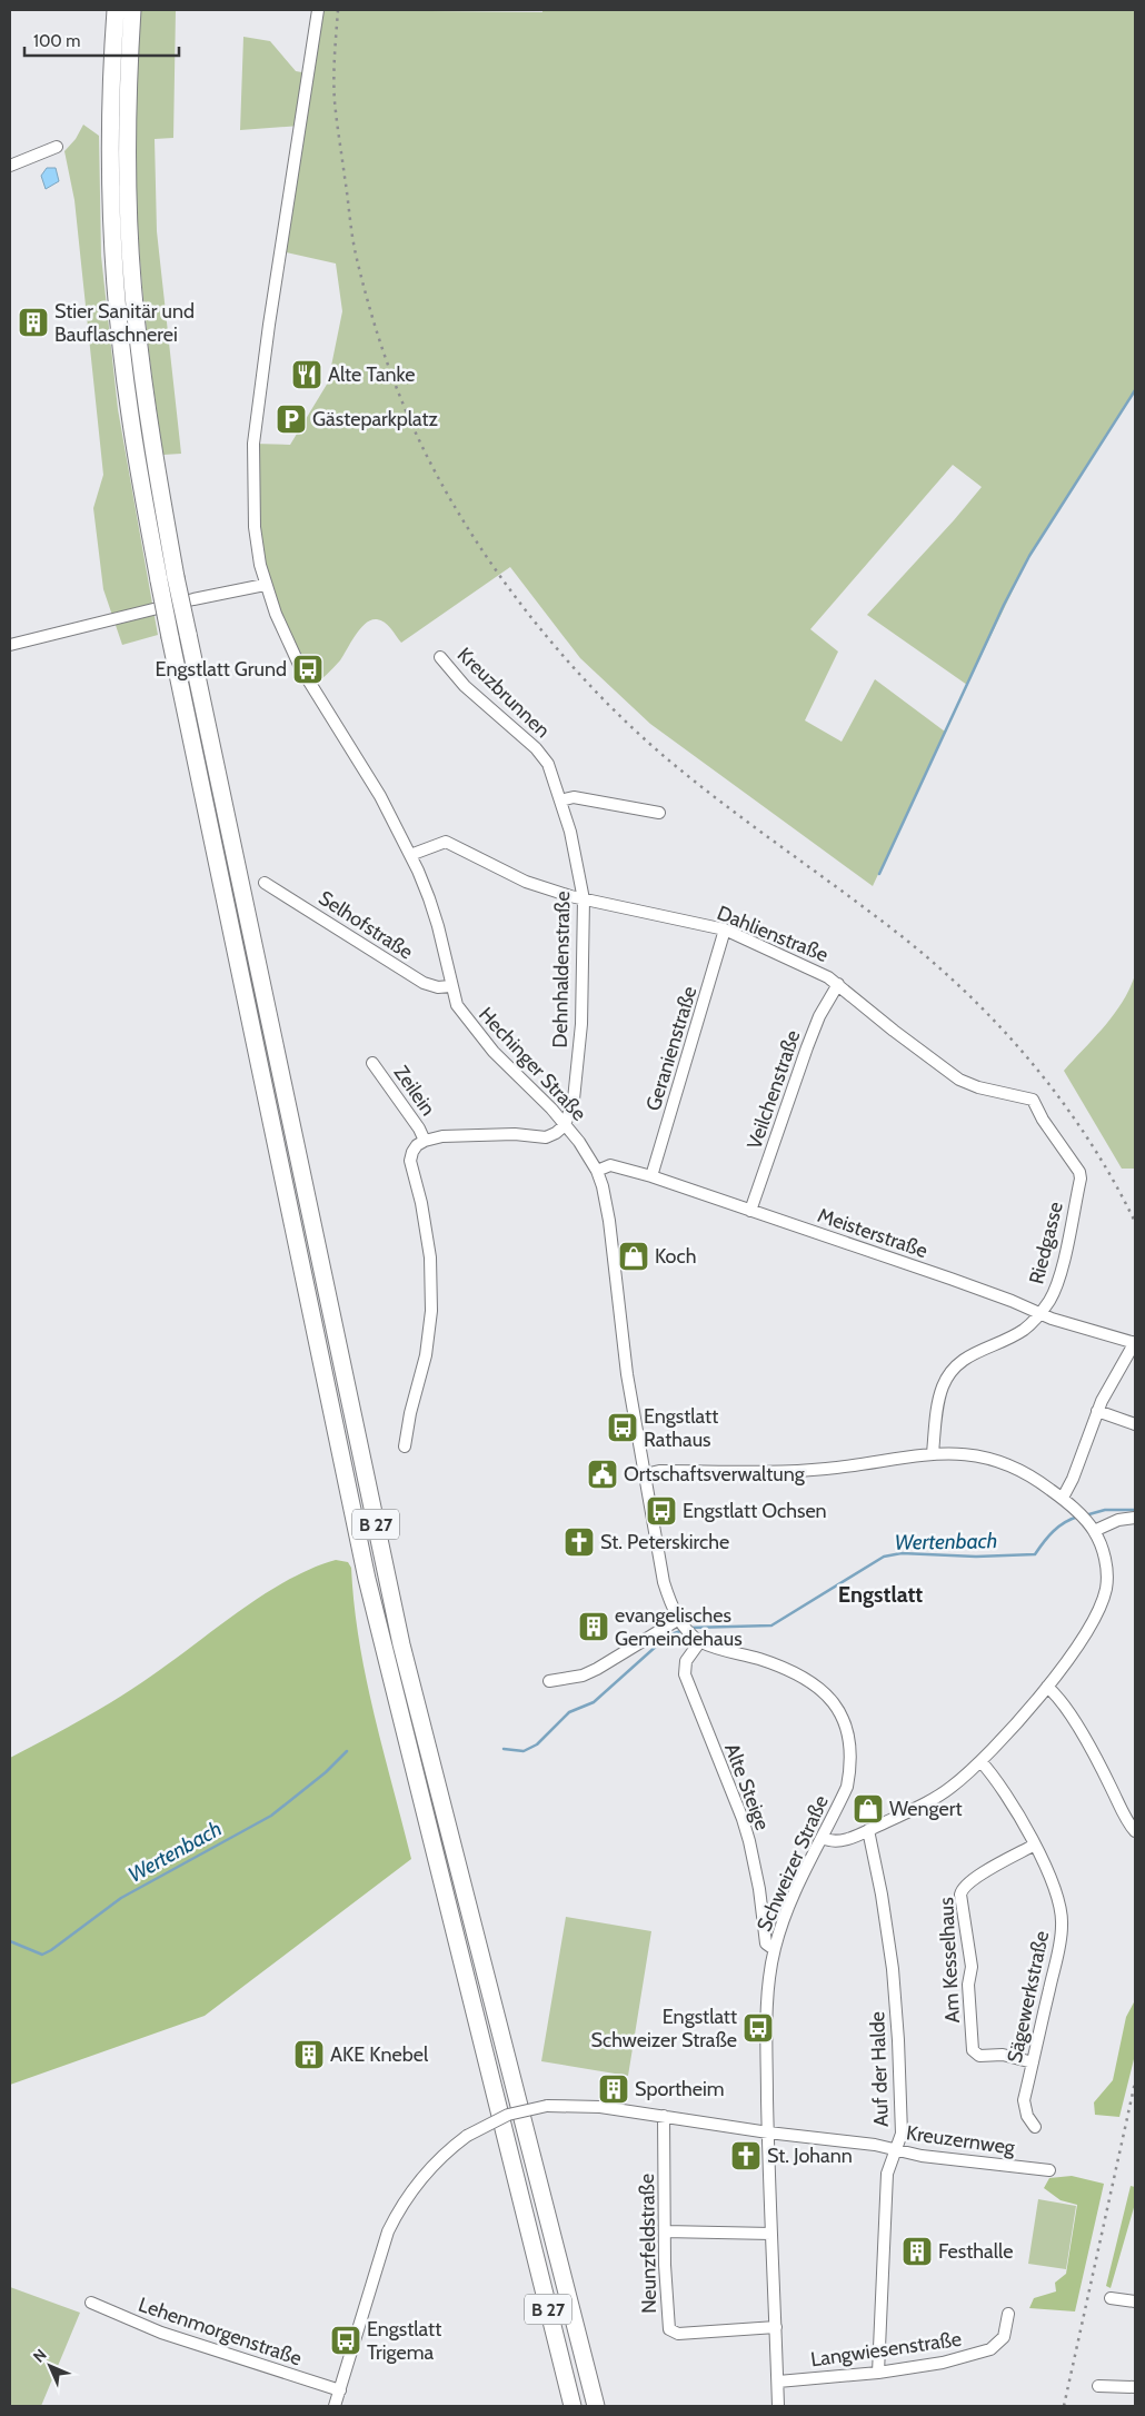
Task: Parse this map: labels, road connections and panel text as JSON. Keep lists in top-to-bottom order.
{
  "streets": {
    "highway": ["B 27"],
    "street": [
      "Kreuzbrunnen",
      "Selhofstraße",
      "Dahlienstraße",
      "Dehnhaldenstraße",
      "Geranienstraße",
      "Hechinger Straße",
      "Veilchenstraße",
      "Zeilein",
      "Meisterstraße",
      "Riedgasse",
      "Alte Steige",
      "Schweizer Straße",
      "Am Kesselhaus",
      "Sägewerkstraße",
      "Auf der Halde",
      "Kreuzernweg",
      "Neunzfeldstraße",
      "Lehenmorgenstraße",
      "Langwiesenstraße"
    ]
  },
  "crossings": [
    ["Kreuzbrunnen", "Dehnhaldenstraße"],
    ["Selhofstraße", "Hechinger Straße"],
    ["Dahlienstraße", "Dehnhaldenstraße"],
    ["Dahlienstraße", "Geranienstraße"],
    ["Dahlienstraße", "Hechinger Straße"],
    ["Dahlienstraße", "Veilchenstraße"],
    ["Dahlienstraße", "Riedgasse"],
    ["Dehnhaldenstraße", "Hechinger Straße"],
    ["Geranienstraße", "Meisterstraße"],
    ["Hechinger Straße", "Meisterstraße"],
    ["Veilchenstraße", "Meisterstraße"],
    ["Meisterstraße", "Riedgasse"],
    ["Alte Steige", "Schweizer Straße"],
    ["Schweizer Straße", "Kreuzernweg"],
    ["Schweizer Straße", "Neunzfeldstraße"],
    ["Schweizer Straße", "Langwiesenstraße"],
    ["Am Kesselhaus", "Sägewerkstraße"],
    ["Auf der Halde", "Kreuzernweg"],
    ["Auf der Halde", "Langwiesenstraße"],
    ["Kreuzernweg", "Neunzfeldstraße"],
    ["Kreuzernweg", "Lehenmorgenstraße"]
  ],
  "districts": ["Engstlatt"],
  "water": ["Wertenbach"],
  "places": {
    "building": [
      "Stier Sanitär und Bauflaschnerei",
      "evangelisches Gemeindehaus",
      "AKE Knebel",
      "Sportheim",
      "Festhalle"
    ],
    "restaurant": ["Alte Tanke"],
    "parking": ["Gästeparkplatz"],
    "bus stop": [
      "Engstlatt Grund",
      "Engstlatt Rathaus",
      "Engstlatt Ochsen",
      "Engstlatt Schweizer Straße",
      "Engstlatt Trigema"
    ],
    "shop": ["Koch", "Wengert"],
    "public building": ["Ortschaftsverwaltung"],
    "church": ["St. Peterskirche", "St. Johann"]
  },
  "scale_bar": "100 m",
  "north": "top left"
}
